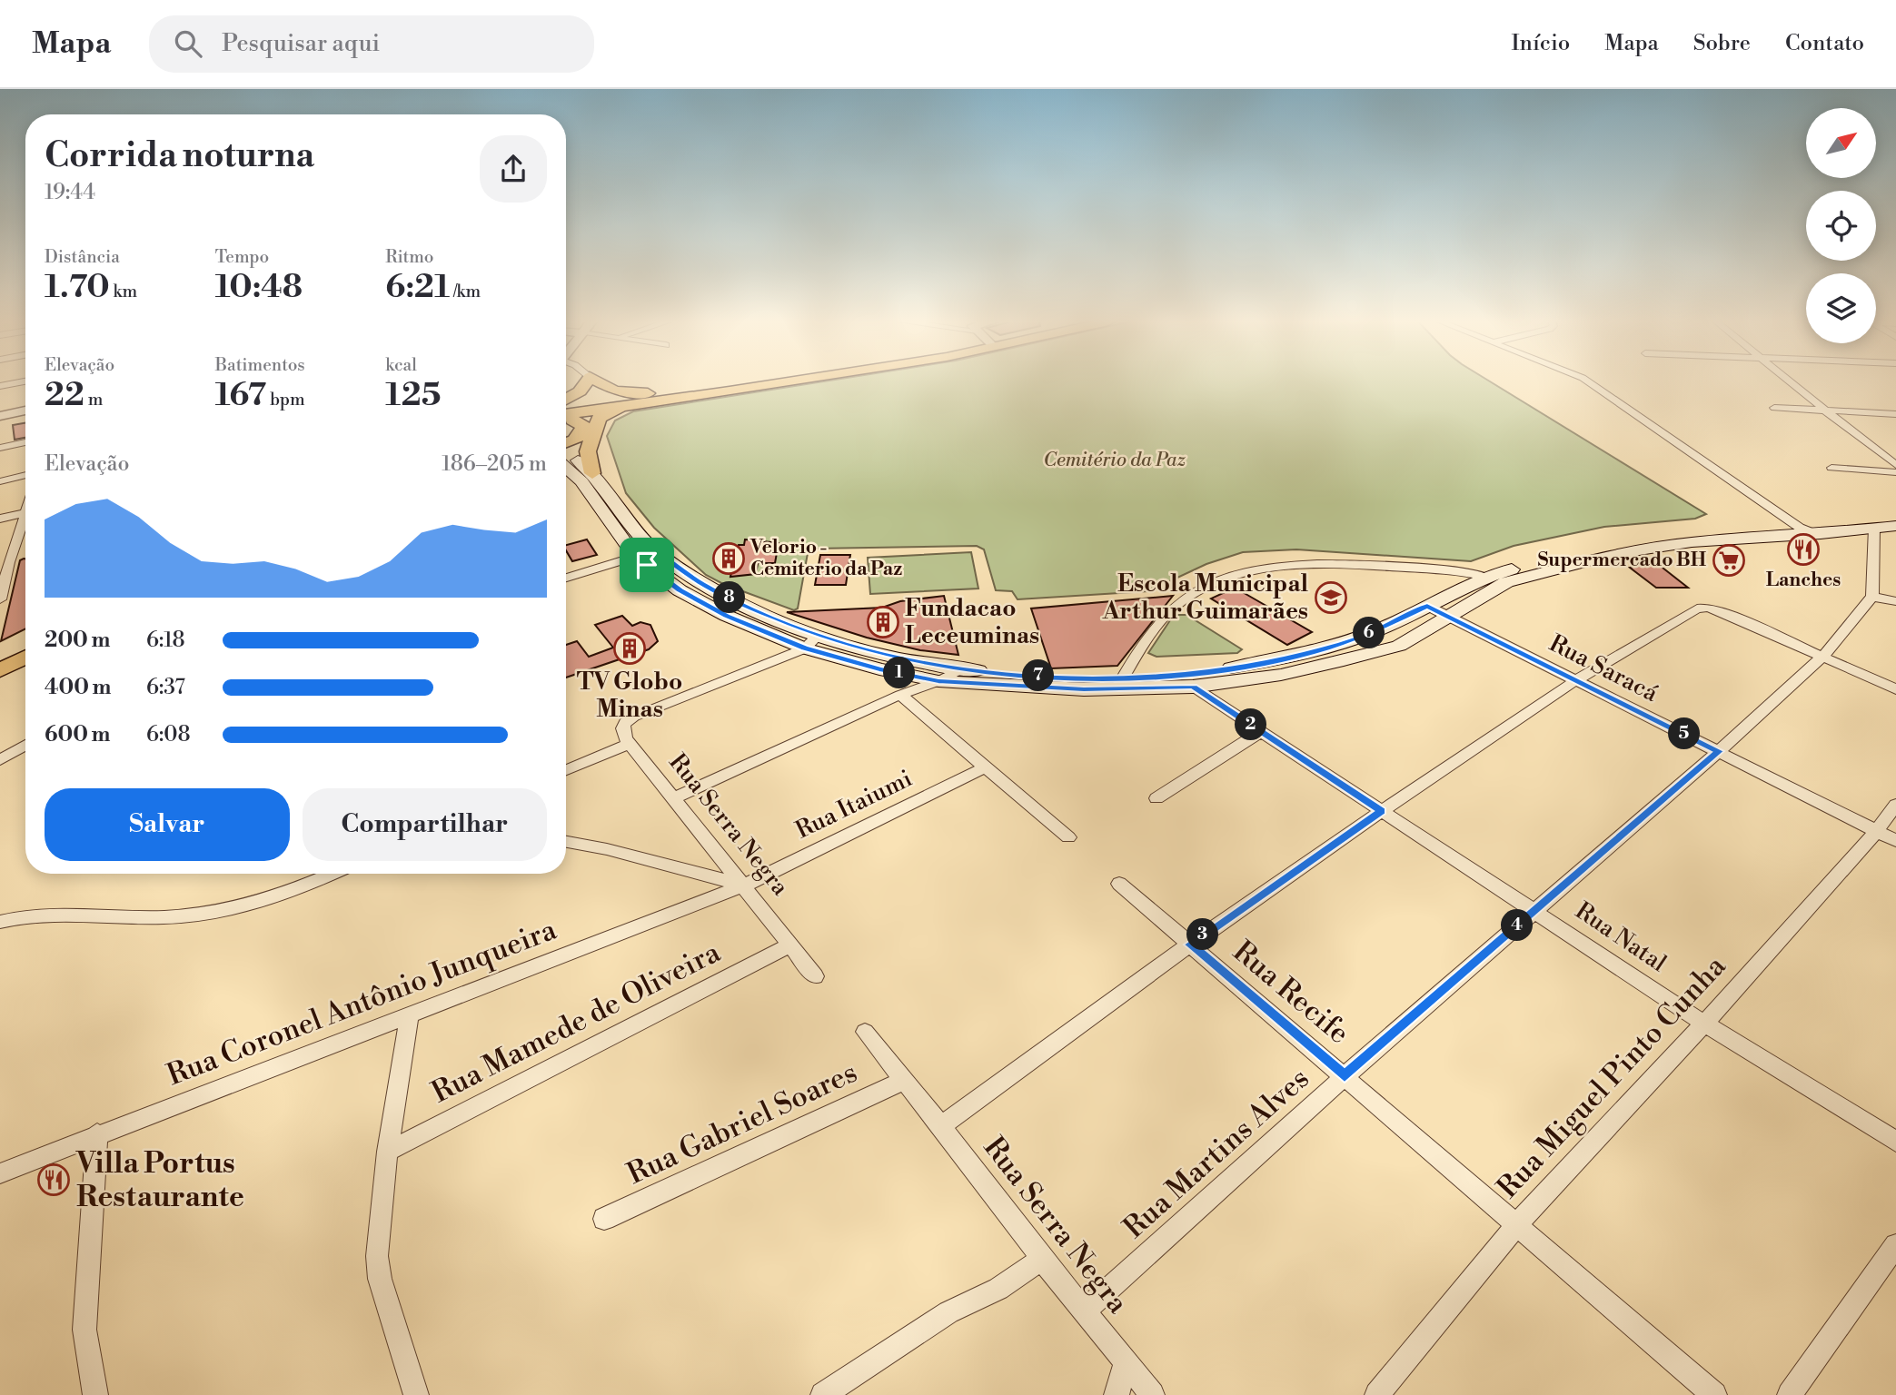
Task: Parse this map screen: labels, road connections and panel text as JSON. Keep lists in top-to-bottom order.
{
  "streets": {
    "street": [
      "Rua Saracá",
      "Rua Itaiumi",
      "Rua Serra Negra",
      "Rua Natal",
      "Rua Recife",
      "Rua Coronel Antônio Junqueira",
      "Rua Mamede de Oliveira",
      "Rua Miguel Pinto Cunha",
      "Rua Gabriel Soares",
      "Rua Martins Alves"
    ]
  },
  "crossings": [
    ["Rua Saracá", "Rua Miguel Pinto Cunha"],
    ["Rua Saracá", "Rua Martins Alves"],
    ["Rua Itaiumi", "Rua Serra Negra"],
    ["Rua Itaiumi", "Rua Coronel Antônio Junqueira"],
    ["Rua Serra Negra", "Rua Coronel Antônio Junqueira"],
    ["Rua Serra Negra", "Rua Mamede de Oliveira"],
    ["Rua Serra Negra", "Rua Gabriel Soares"],
    ["Rua Serra Negra", "Rua Martins Alves"],
    ["Rua Natal", "Rua Miguel Pinto Cunha"],
    ["Rua Natal", "Rua Martins Alves"],
    ["Rua Recife", "Rua Miguel Pinto Cunha"],
    ["Rua Recife", "Rua Martins Alves"]
  ],
  "parks": ["Cemitério da Paz"],
  "places": {
    "restaurant": ["Lanches", "Villa Portus Restaurante"],
    "building": ["Velorio - Cemiterio da Paz", "Fundacao Leceuminas", "TV Globo Minas"],
    "supermarket": ["Supermercado BH"],
    "school or university": ["Escola Municipal Arthur Guimarães"]
  },
  "north": "top right",
  "page": {
    "header": "Mapa",
    "search": "Pesquisar aqui",
    "nav": [
      "Início",
      "Mapa",
      "Sobre",
      "Contato"
    ],
    "heading": ["Corrida noturna", "19:44"],
    "stats": [
      ["Distância", "1.70 km"],
      ["Tempo", "10:48"],
      ["Ritmo", "6:21 /km"],
      ["Elevação", "22 m"],
      ["Batimentos", "167 bpm"],
      ["kcal", "125"]
    ],
    "chart": ["Elevação", "186–205 m"],
    "pins": [
      "8",
      "6",
      "1",
      "7",
      "2",
      "5",
      "4",
      "3"
    ],
    "list": [
      {
        "name": "200 m",
        "note": "6:18"
      },
      {
        "name": "400 m",
        "note": "6:37"
      },
      {
        "name": "600 m",
        "note": "6:08"
      }
    ],
    "buttons": ["Salvar", "Compartilhar"]
  }
}
